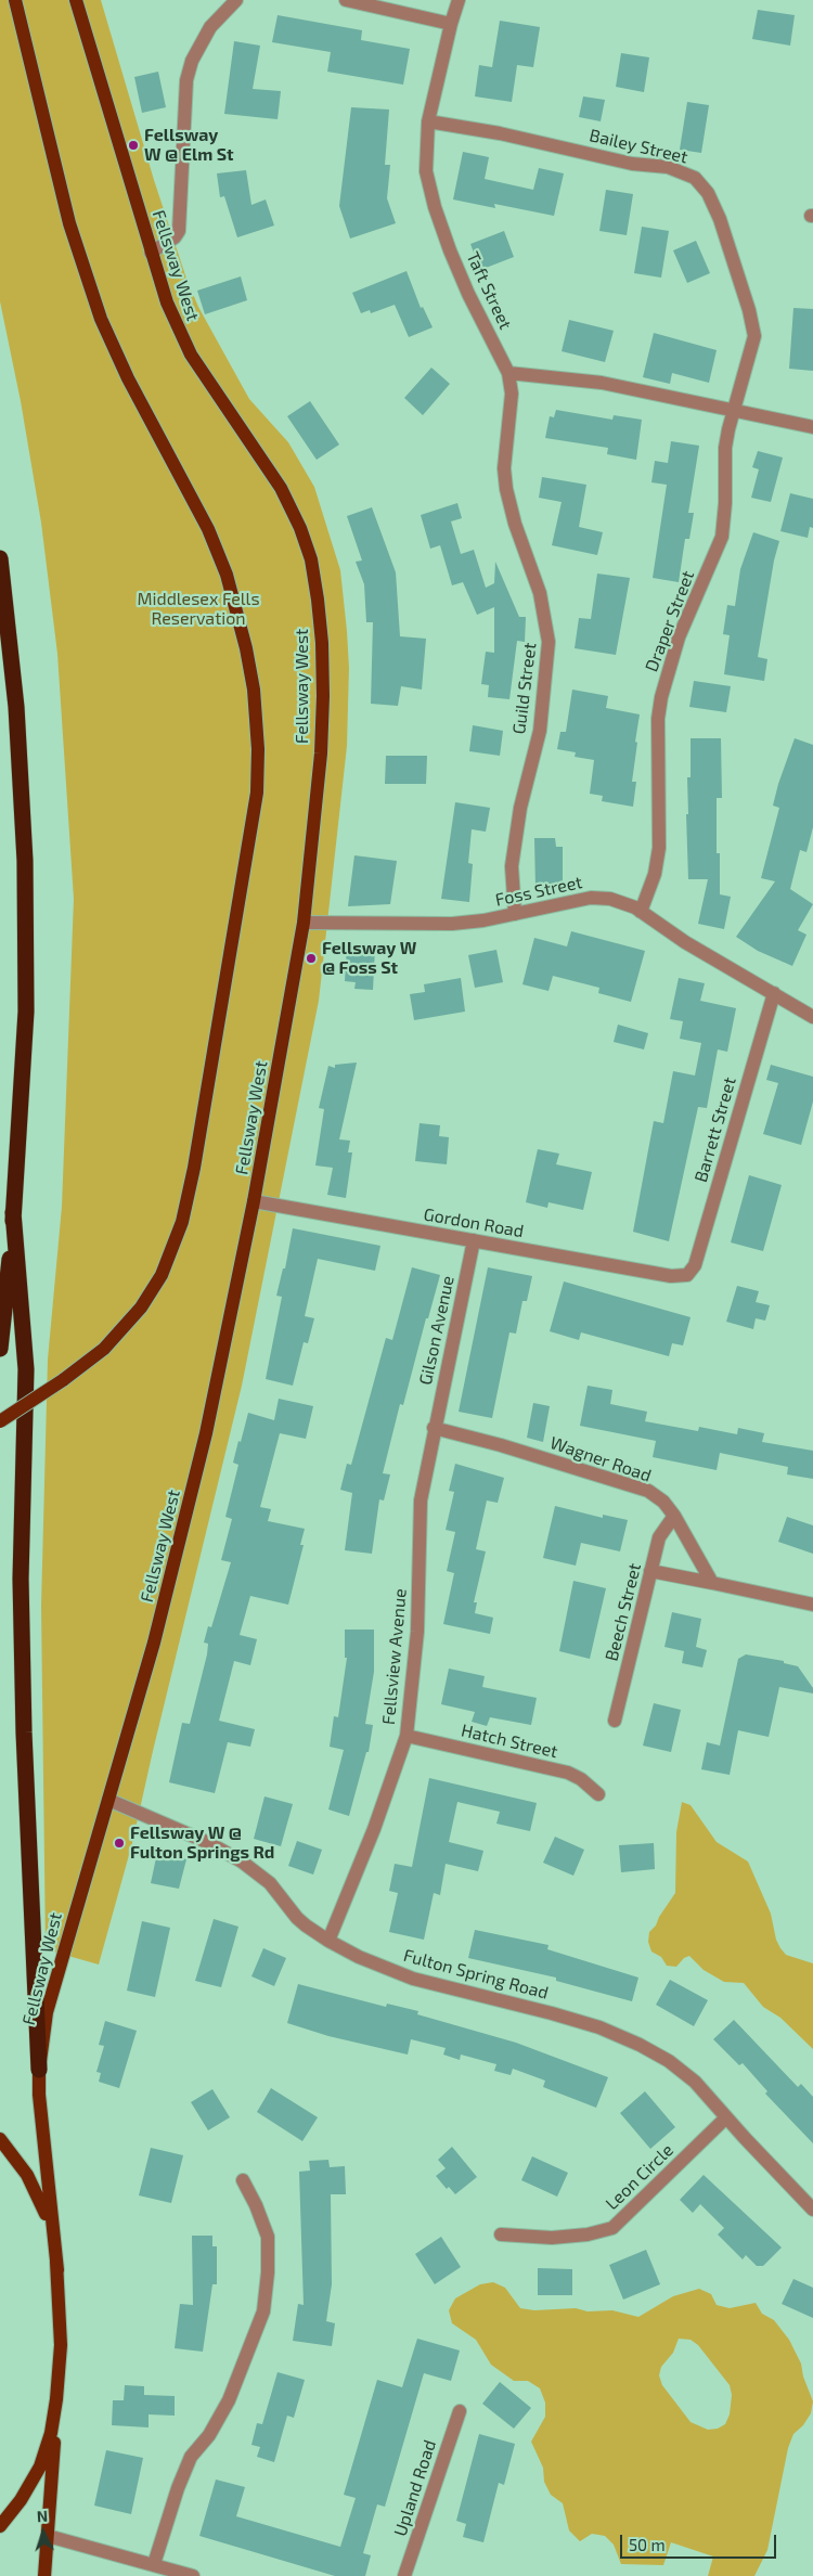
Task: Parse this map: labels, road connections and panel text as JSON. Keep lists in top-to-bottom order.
{
  "streets": {
    "main road": ["Fellsway West"],
    "street": [
      "Bailey Street",
      "Taft Street",
      "Draper Street",
      "Guild Street",
      "Foss Street",
      "Barrett Street",
      "Gordon Road",
      "Gilson Avenue",
      "Wagner Road",
      "Beech Street",
      "Fellsview Avenue",
      "Hatch Street",
      "Fulton Spring Road",
      "Leon Circle",
      "Upland Road"
    ]
  },
  "crossings": [
    ["Bailey Street", "Taft Street"],
    ["Bailey Street", "Draper Street"],
    ["Fellsway West", "Foss Street"],
    ["Fellsway West", "Gordon Road"],
    ["Fellsway West", "Fulton Spring Road"],
    ["Taft Street", "Guild Street"],
    ["Draper Street", "Foss Street"],
    ["Guild Street", "Foss Street"],
    ["Foss Street", "Barrett Street"],
    ["Barrett Street", "Gordon Road"],
    ["Gordon Road", "Gilson Avenue"],
    ["Gilson Avenue", "Wagner Road"],
    ["Gilson Avenue", "Fellsview Avenue"],
    ["Wagner Road", "Beech Street"],
    ["Wagner Road", "Fellsview Avenue"],
    ["Fellsview Avenue", "Hatch Street"],
    ["Fellsview Avenue", "Fulton Spring Road"],
    ["Fulton Spring Road", "Leon Circle"]
  ],
  "parks": ["Middlesex Fells Reservation"],
  "places": ["Fellsway W @ Elm St", "Fellsway W @ Foss St", "Fellsway W @ Fulton Springs Rd"],
  "scale_bar": "50 m",
  "north": "top"
}
